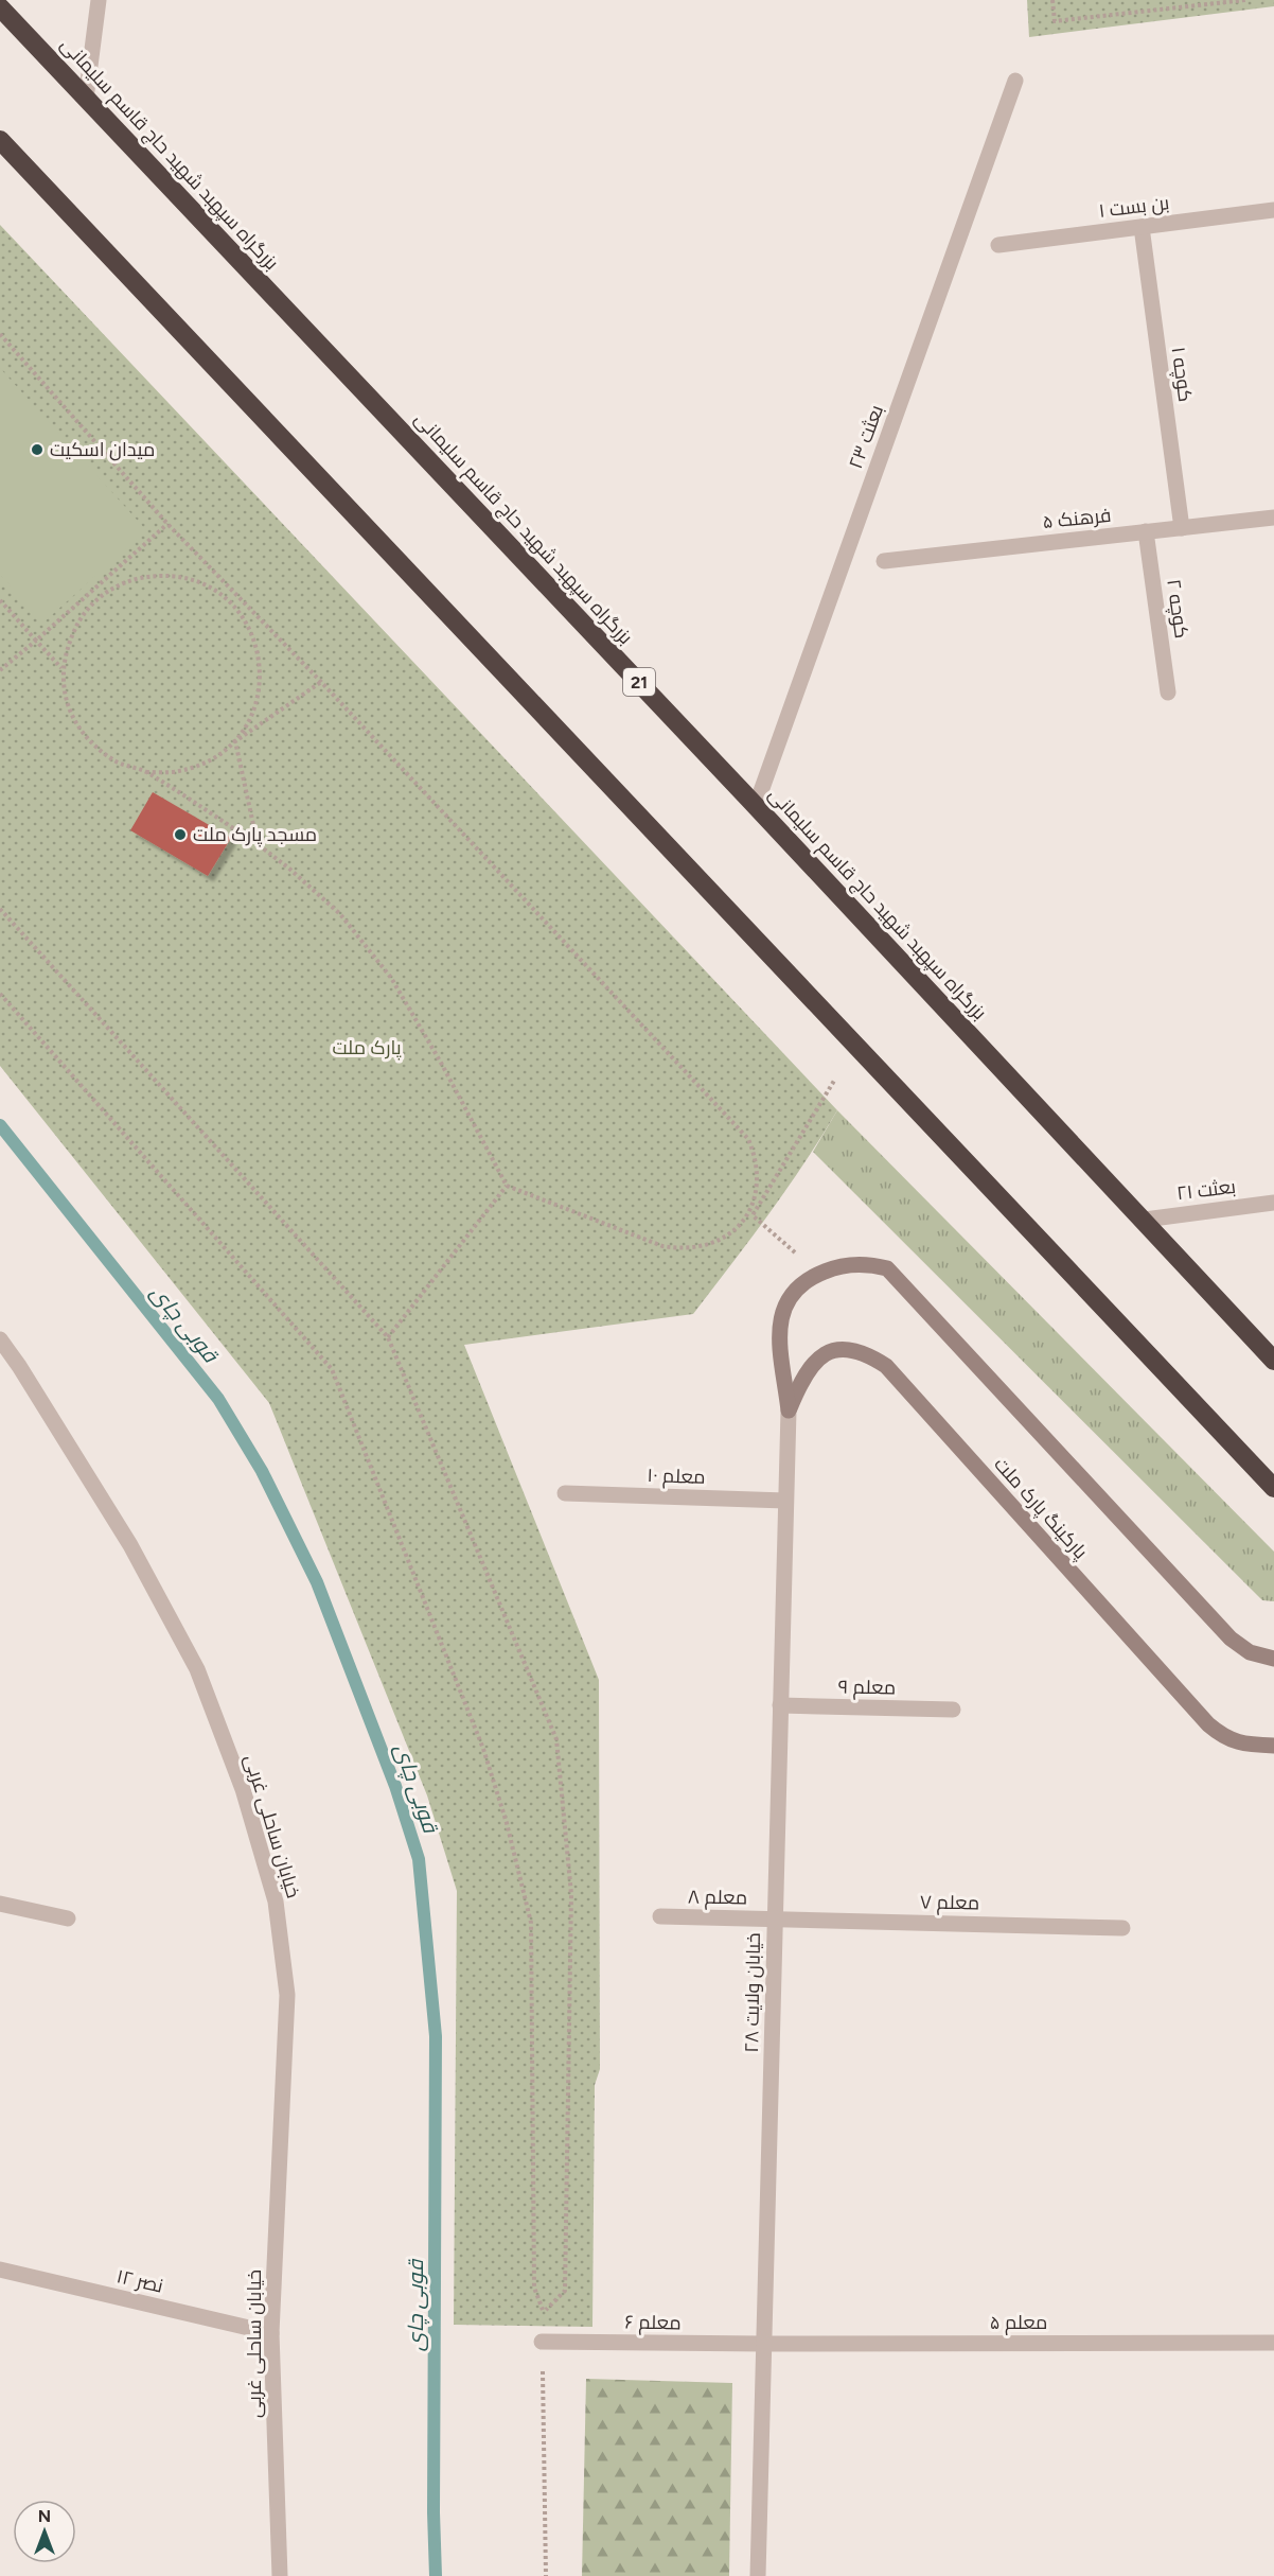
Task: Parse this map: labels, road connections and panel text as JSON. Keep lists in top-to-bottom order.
{
  "streets": {
    "highway": ["بزرگراه سپهبد شهید حاج قاسم سلیمانی", "21"],
    "street": [
      "بن بست ۱",
      "کوچه ۱",
      "بعثت ۲۳",
      "فرهنک ۵",
      "کوچه ۲",
      "بعثت ۲۱",
      "معلم ۱۰",
      "پارکینگ پارک ملت",
      "معلم ۹",
      "خیابان ساحلی غربی",
      "معلم ۸",
      "معلم ۷",
      "خیابان ولایت ۲۸",
      "نصر ۱۲",
      "معلم ۶",
      "معلم ۵"
    ]
  },
  "crossings": [
    ["بزرگراه سپهبد شهید حاج قاسم سلیمانی", "بعثت ۲۳"],
    ["بزرگراه سپهبد شهید حاج قاسم سلیمانی", "بعثت ۲۱"],
    ["بن بست ۱", "کوچه ۱"],
    ["کوچه ۱", "فرهنک ۵"],
    ["فرهنک ۵", "کوچه ۲"],
    ["معلم ۱۰", "خیابان ولایت ۲۸"],
    ["پارکینگ پارک ملت", "خیابان ولایت ۲۸"],
    ["معلم ۹", "خیابان ولایت ۲۸"],
    ["خیابان ساحلی غربی", "نصر ۱۲"],
    ["معلم ۸", "معلم ۷"],
    ["معلم ۸", "خیابان ولایت ۲۸"],
    ["معلم ۷", "خیابان ولایت ۲۸"],
    ["خیابان ولایت ۲۸", "معلم ۶"],
    ["خیابان ولایت ۲۸", "معلم ۵"],
    ["معلم ۶", "معلم ۵"]
  ],
  "water": ["قوبی چای"],
  "parks": ["پارک ملت"],
  "places": ["میدان اسکیت", "مسجد پارک ملت"],
  "north": "top"
}
